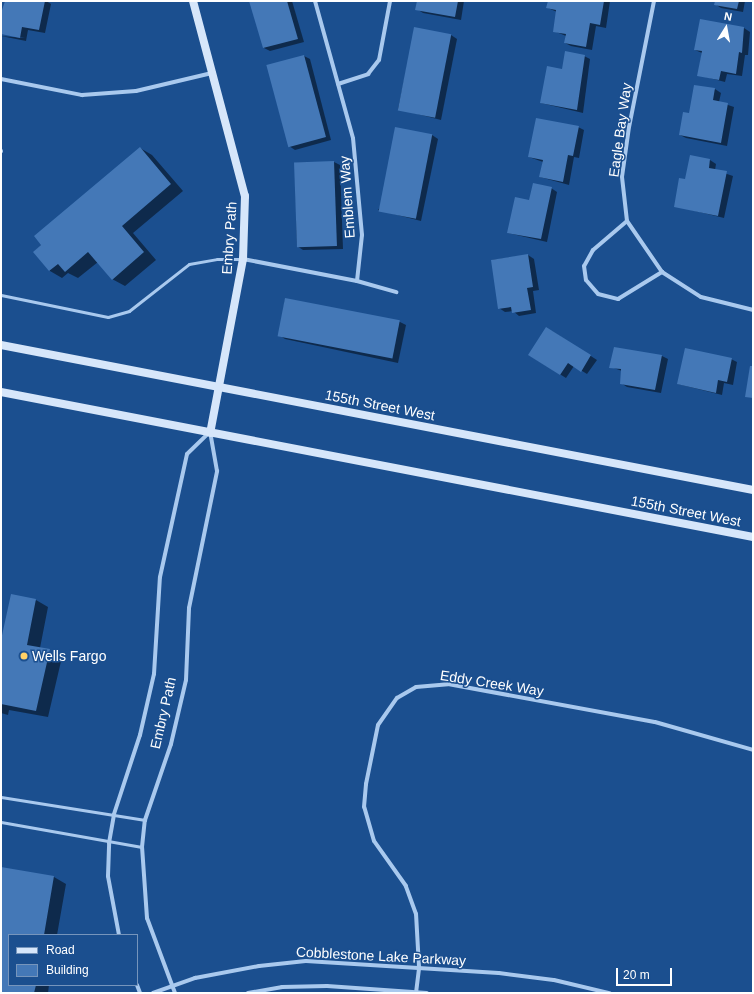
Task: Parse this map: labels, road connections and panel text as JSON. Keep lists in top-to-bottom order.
{
  "streets": {
    "street": [
      "Eagle Bay Way",
      "Emblem Way",
      "Embry Path",
      "155th Street West",
      "Eddy Creek Way",
      "Cobblestone Lake Parkway"
    ]
  },
  "crossings": [
    ["Embry Path", "155th Street West"],
    ["Embry Path", "Cobblestone Lake Parkway"],
    ["Eddy Creek Way", "Cobblestone Lake Parkway"]
  ],
  "places": ["Wells Fargo"],
  "legend": ["Road", "Building"],
  "scale_bar": "20 m",
  "north": "top"
}
